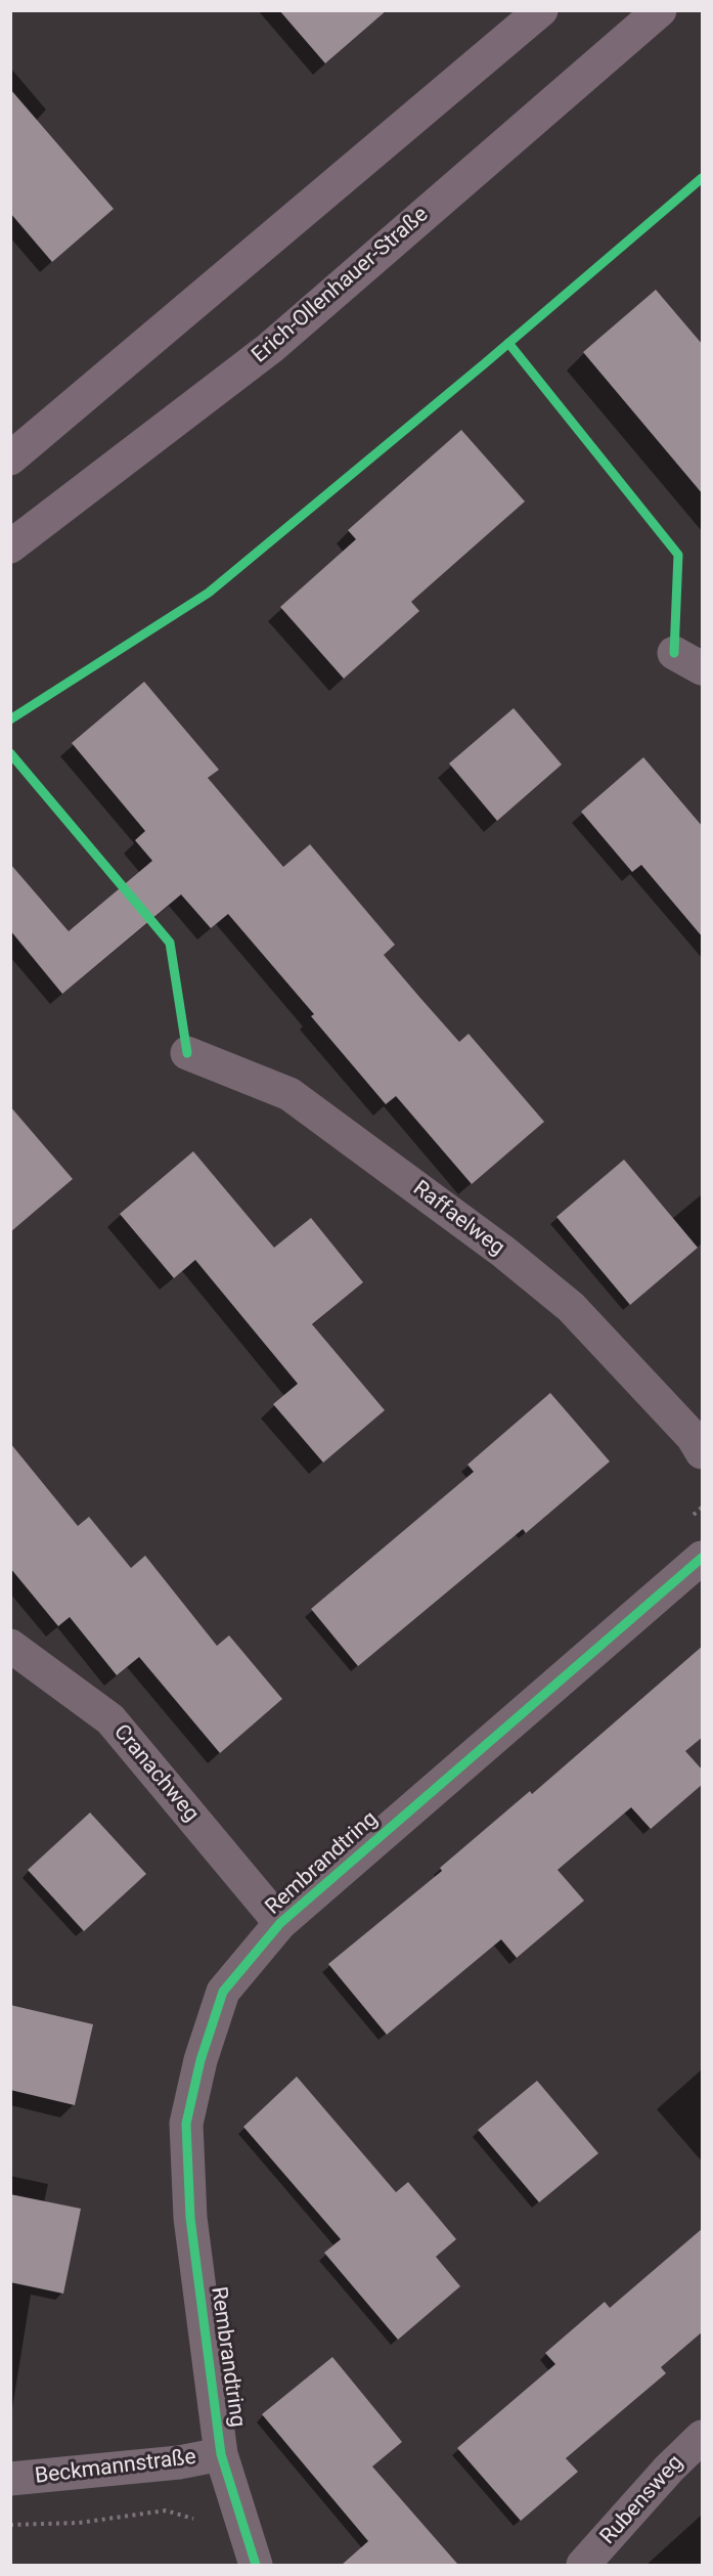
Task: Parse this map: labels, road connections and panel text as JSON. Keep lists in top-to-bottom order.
{
  "streets": {
    "street": [
      "Erich-Ollenhauer-Straße",
      "Raffaelweg",
      "Cranachweg",
      "Rembrandtring",
      "Beckmannstraße",
      "Rubensweg"
    ]
  },
  "crossings": [
    ["Cranachweg", "Rembrandtring"],
    ["Rembrandtring", "Beckmannstraße"]
  ]
}
